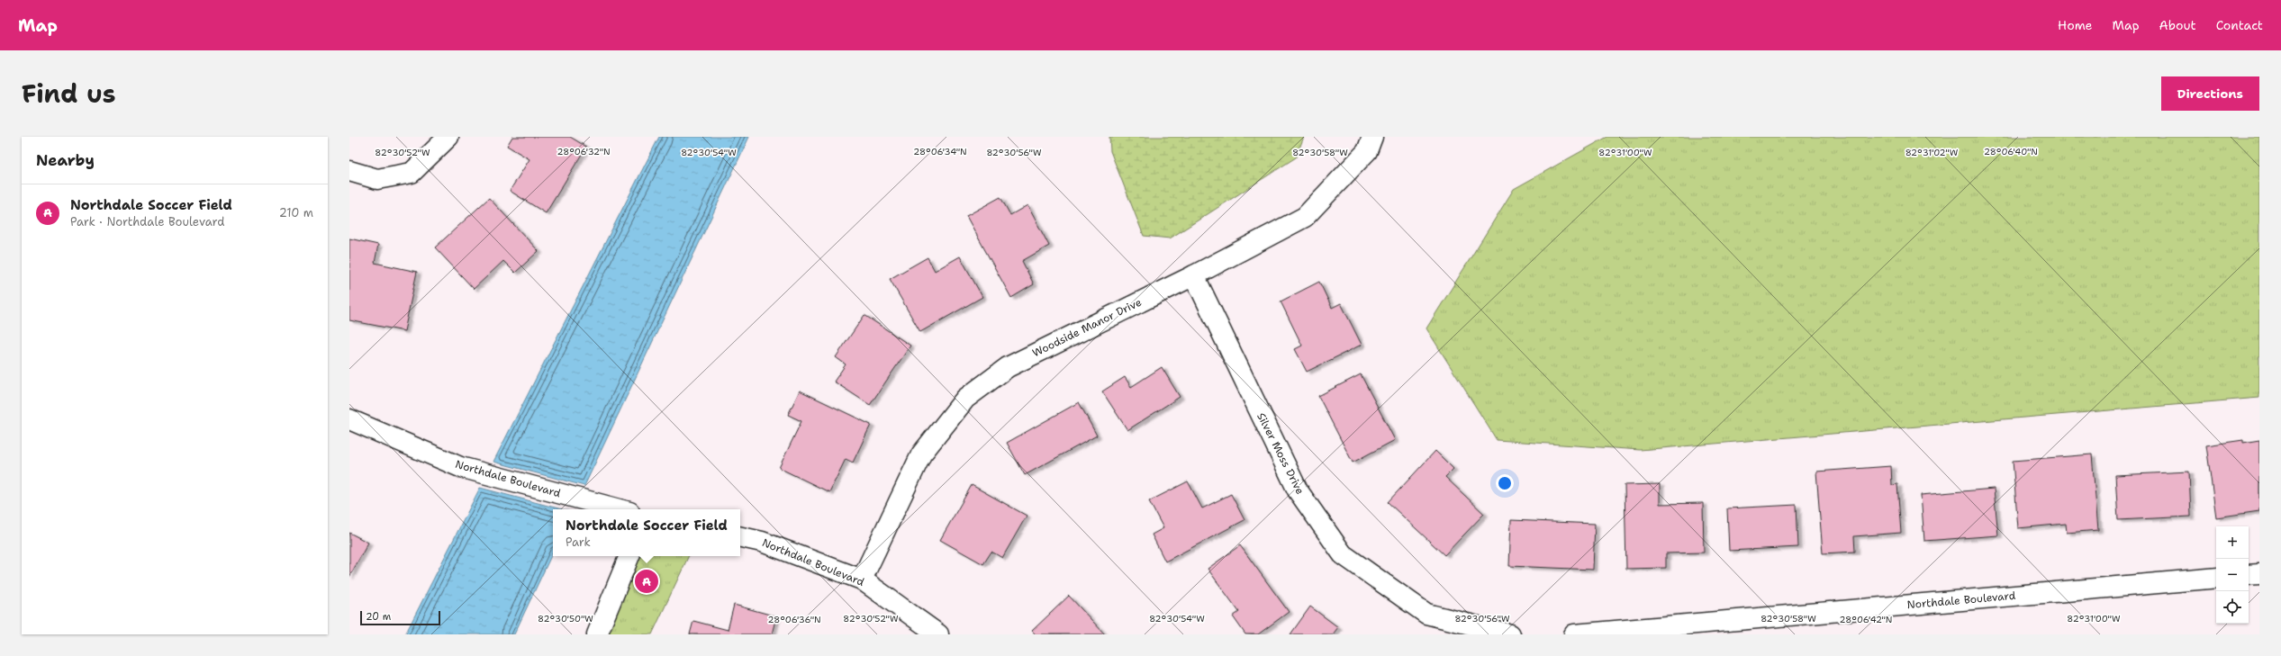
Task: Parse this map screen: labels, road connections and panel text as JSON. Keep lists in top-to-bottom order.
{
  "streets": {
    "street": ["Woodside Manor Drive", "Silver Moss Drive", "Northdale Boulevard"]
  },
  "crossings": [
    ["Woodside Manor Drive", "Silver Moss Drive"],
    ["Woodside Manor Drive", "Northdale Boulevard"]
  ],
  "scale_bar": "20 m",
  "page": {
    "header": "Map",
    "nav": [
      "Home",
      "Map",
      "About",
      "Contact"
    ],
    "title": "Find us",
    "buttons": "Directions",
    "heading": "Nearby",
    "list": [
      {
        "mark": "A",
        "name": "Northdale Soccer Field",
        "note": "Park · Northdale Boulevard",
        "value": "210 m"
      }
    ],
    "popup": ["Northdale Soccer Field", "Park"],
    "map_buttons": ["+", "−"],
    "pins": "A",
    "scale": "20 m"
  },
  "coordinates": [
    "28°06'32\"N",
    "28°06'34\"N",
    "28°06'40\"N",
    "82°30'52\"W",
    "82°30'54\"W",
    "82°30'56\"W",
    "82°30'58\"W",
    "82°31'00\"W",
    "82°31'02\"W",
    "82°30'50\"W",
    "28°06'36\"N",
    "28°06'42\"N"
  ]
}
